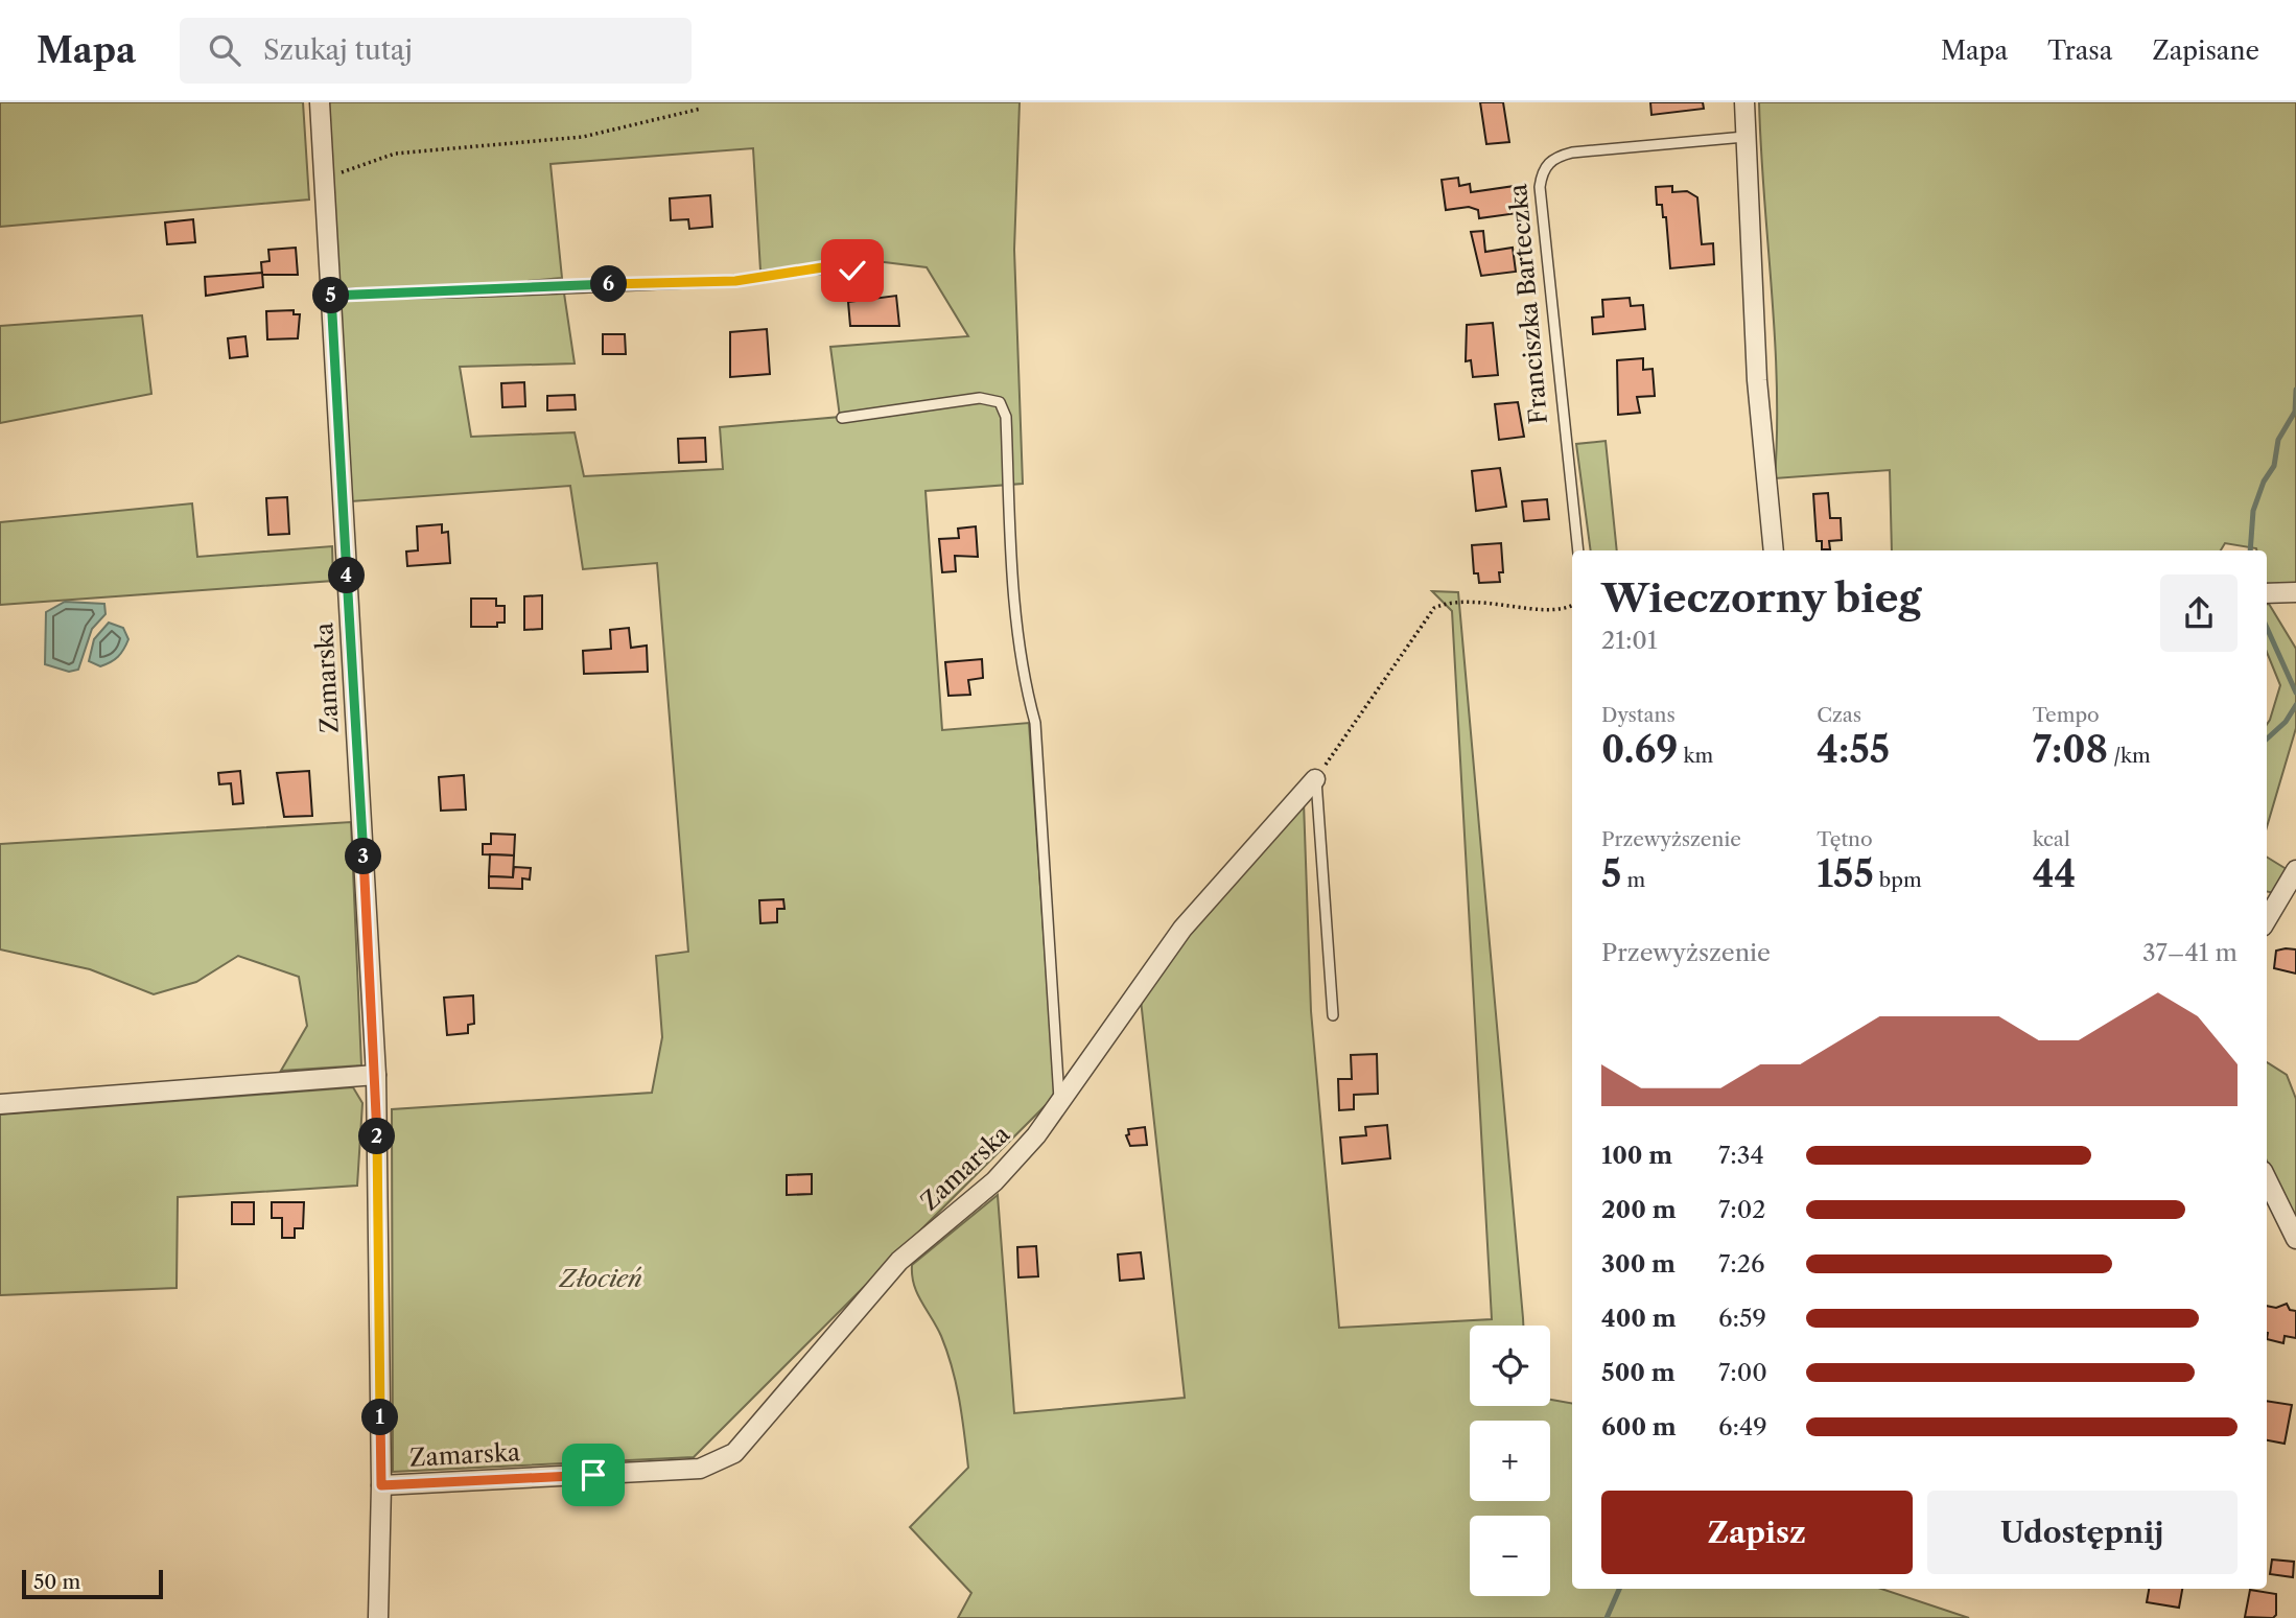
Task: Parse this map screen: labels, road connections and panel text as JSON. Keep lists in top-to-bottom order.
{
  "streets": {
    "street": ["Zamarska"],
    "lane": ["Franciszka Barteczka"]
  },
  "parks": ["Złocień"],
  "scale_bar": "50 m",
  "page": {
    "header": "Mapa",
    "search": "Szukaj tutaj",
    "nav": ["Mapa", "Trasa", "Zapisane"],
    "pins": [
      "6",
      "5",
      "4",
      "3",
      "2",
      "1"
    ],
    "heading": ["Wieczorny bieg", "21:01"],
    "stats": [
      ["Dystans", "0.69 km"],
      ["Czas", "4:55"],
      ["Tempo", "7:08 /km"],
      ["Przewyższenie", "5 m"],
      ["Tętno", "155 bpm"],
      ["kcal", "44"]
    ],
    "chart": ["Przewyższenie", "37–41 m"],
    "list": [
      {
        "name": "100 m",
        "note": "7:34"
      },
      {
        "name": "200 m",
        "note": "7:02"
      },
      {
        "name": "300 m",
        "note": "7:26"
      },
      {
        "name": "400 m",
        "note": "6:59"
      },
      {
        "name": "500 m",
        "note": "7:00"
      },
      {
        "name": "600 m",
        "note": "6:49"
      }
    ],
    "map_buttons": ["+", "−"],
    "buttons": ["Zapisz", "Udostępnij"],
    "scale": "50 m"
  }
}
